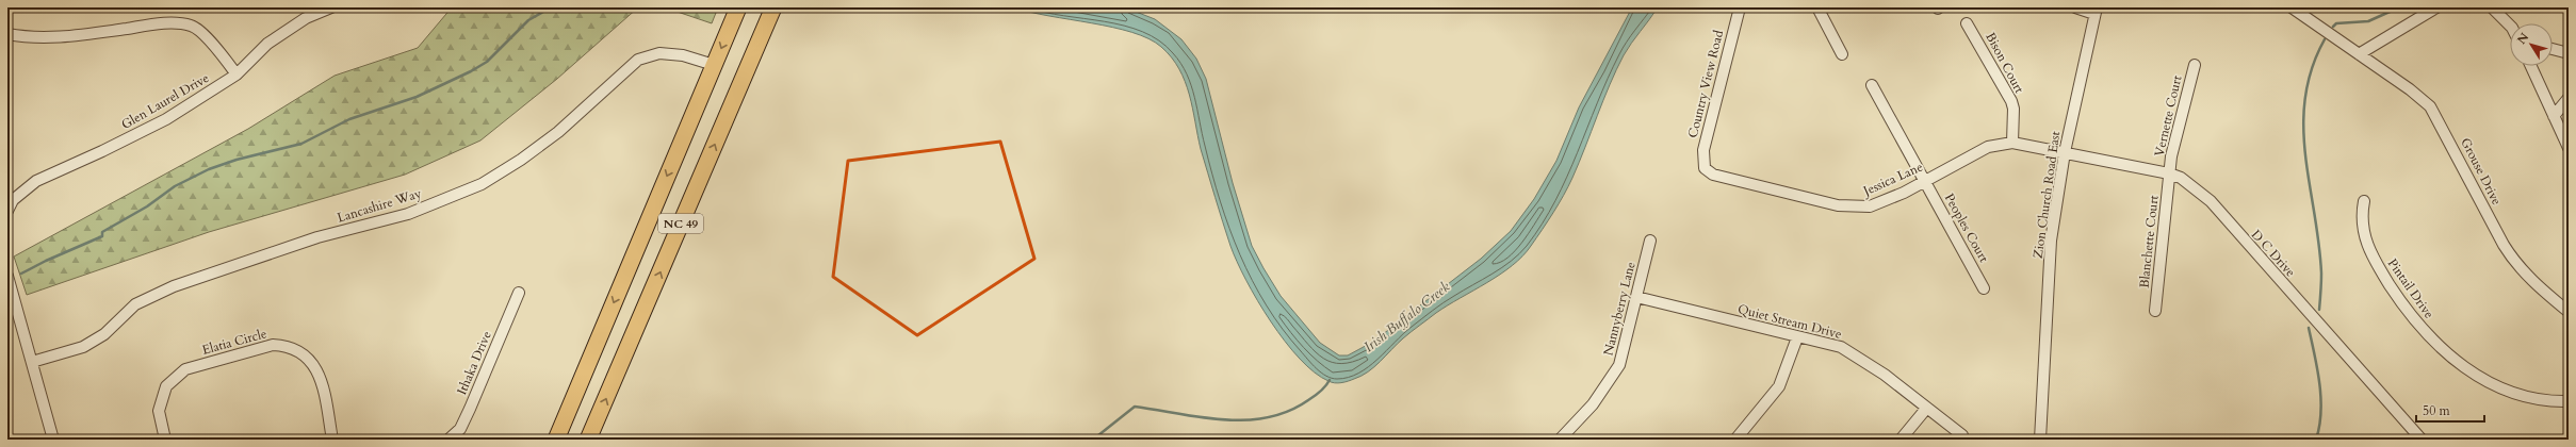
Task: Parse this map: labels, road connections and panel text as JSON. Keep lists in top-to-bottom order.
{
  "streets": {
    "highway": ["NC 49"],
    "street": [
      "Bison Court",
      "Country View Road",
      "Glen Laurel Drive",
      "Vernette Court",
      "Grouse Drive",
      "Jessica Lane",
      "Zion Church Road East",
      "Lancashire Way",
      "Peoples Court",
      "Blanchette Court",
      "D C Drive",
      "Pintail Drive",
      "Nannyberry Lane",
      "Quiet Stream Drive",
      "Elatia Circle",
      "Ithaka Drive"
    ]
  },
  "crossings": [
    ["Bison Court", "Jessica Lane"],
    ["Country View Road", "Jessica Lane"],
    ["Vernette Court", "Blanchette Court"],
    ["Vernette Court", "D C Drive"],
    ["Jessica Lane", "Zion Church Road East"],
    ["Jessica Lane", "Peoples Court"],
    ["Jessica Lane", "D C Drive"],
    ["Zion Church Road East", "D C Drive"],
    ["Lancashire Way", "NC 49"],
    ["Blanchette Court", "D C Drive"],
    ["Nannyberry Lane", "Quiet Stream Drive"]
  ],
  "water": ["Irish Buffalo Creek"],
  "scale_bar": "50 m",
  "north": "top left"
}
